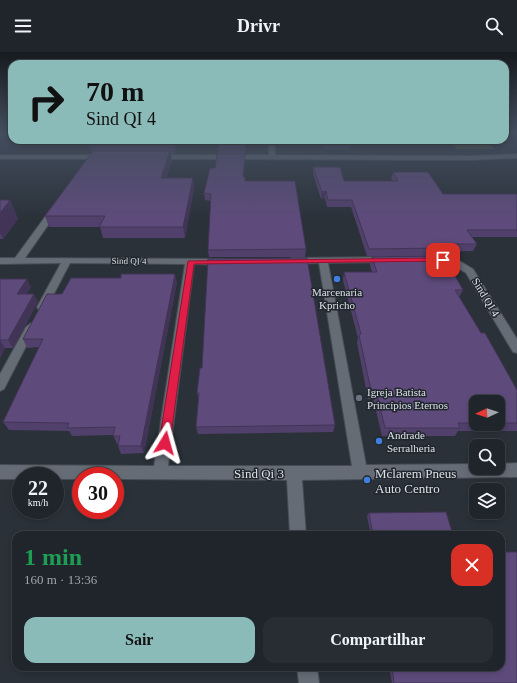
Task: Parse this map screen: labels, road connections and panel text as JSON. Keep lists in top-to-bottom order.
{
  "streets": {
    "street": ["Sind QI 4", "Sind Qi 3"]
  },
  "places": [
    "Marcenaria Kpricho",
    "Igreja Batista Princípios Eternos",
    "Andrade Serralheria",
    "Mclarem Pneus Auto Centro"
  ],
  "north": "left",
  "page": {
    "header": "Drivr",
    "turn": ["70 m", "Sind QI 4"],
    "speed": "22 km/h",
    "limit": "30",
    "heading": ["1 min", "160 m · 13:36"],
    "buttons": ["Sair", "Compartilhar"]
  }
}
